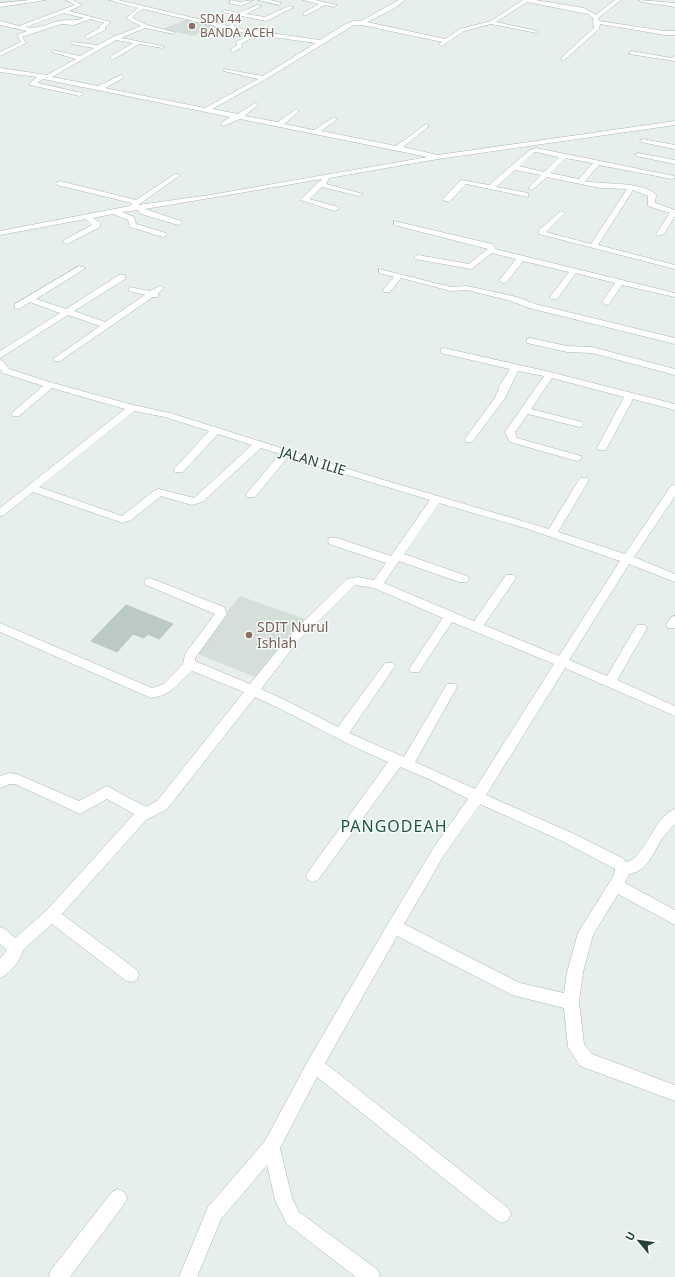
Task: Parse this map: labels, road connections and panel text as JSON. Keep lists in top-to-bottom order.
{
  "streets": {
    "street": ["JALAN ILIE"]
  },
  "districts": ["PANGODEAH"],
  "places": ["SDN 44 BANDA ACEH", "SDIT Nurul Ishlah"],
  "north": "top left"
}
